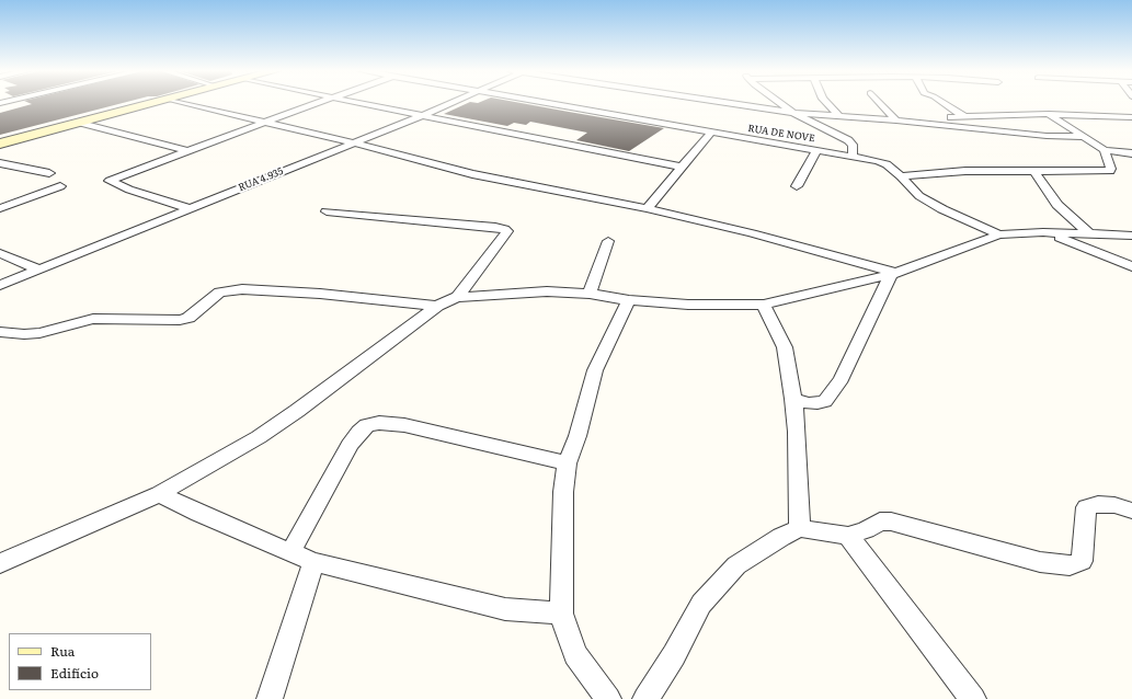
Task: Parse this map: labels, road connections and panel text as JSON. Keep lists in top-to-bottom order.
{
  "streets": {
    "street": ["RUA DE NOVE", "RUA 4.935"]
  },
  "legend": ["Rua", "Edifício"]
}
